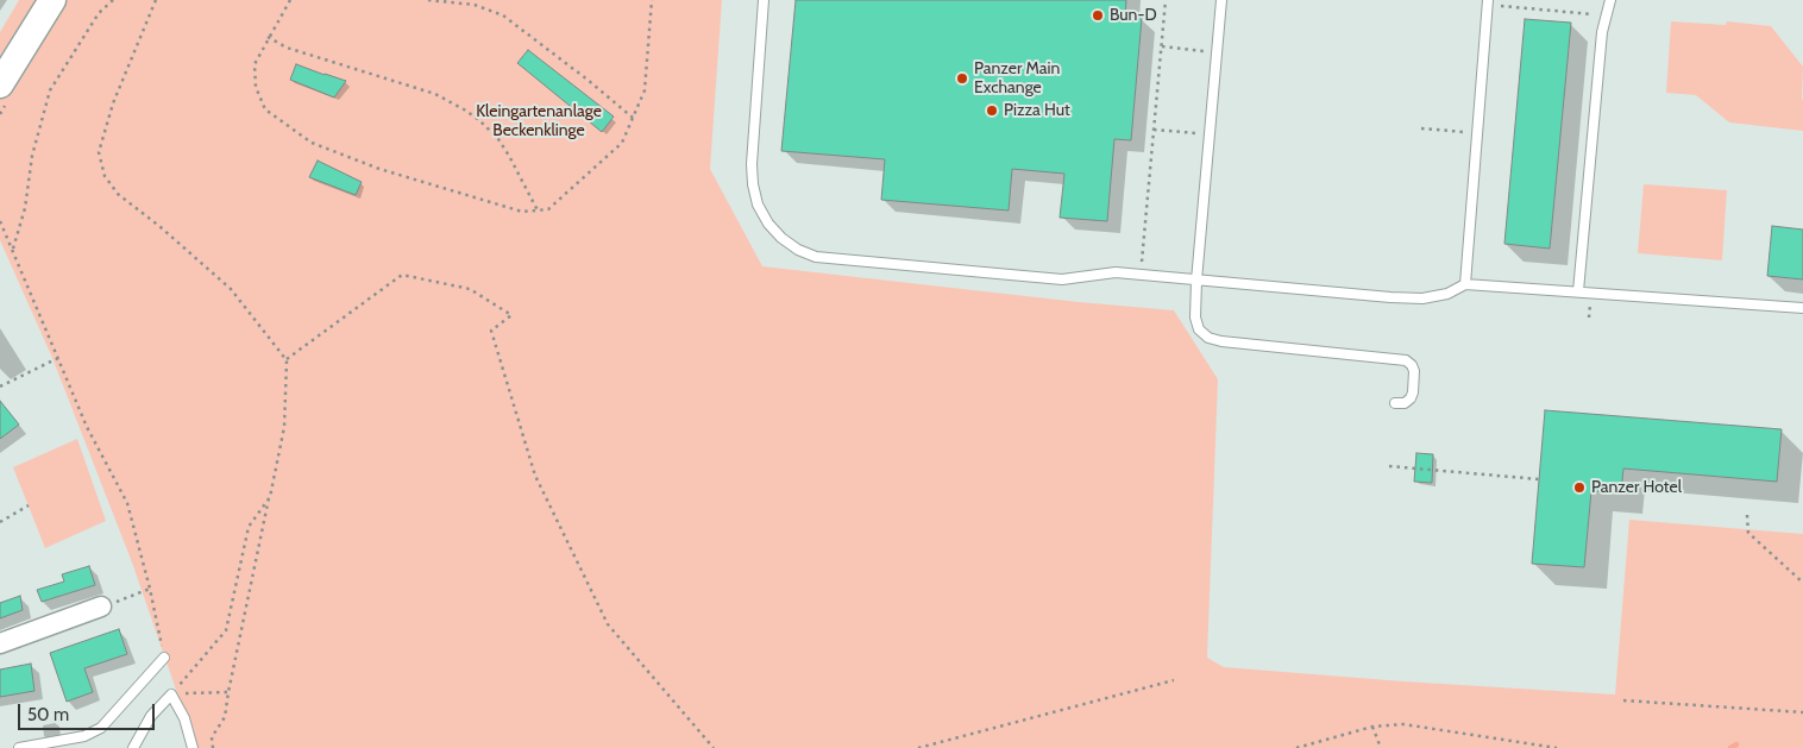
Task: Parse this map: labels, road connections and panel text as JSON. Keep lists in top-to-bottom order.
{
  "parks": ["Kleingartenanlage Beckenklinge"],
  "places": [
    "Bun-D",
    "Panzer Main Exchange",
    "Pizza Hut",
    "Panzer Hotel"
  ],
  "scale_bar": "50 m"
}
